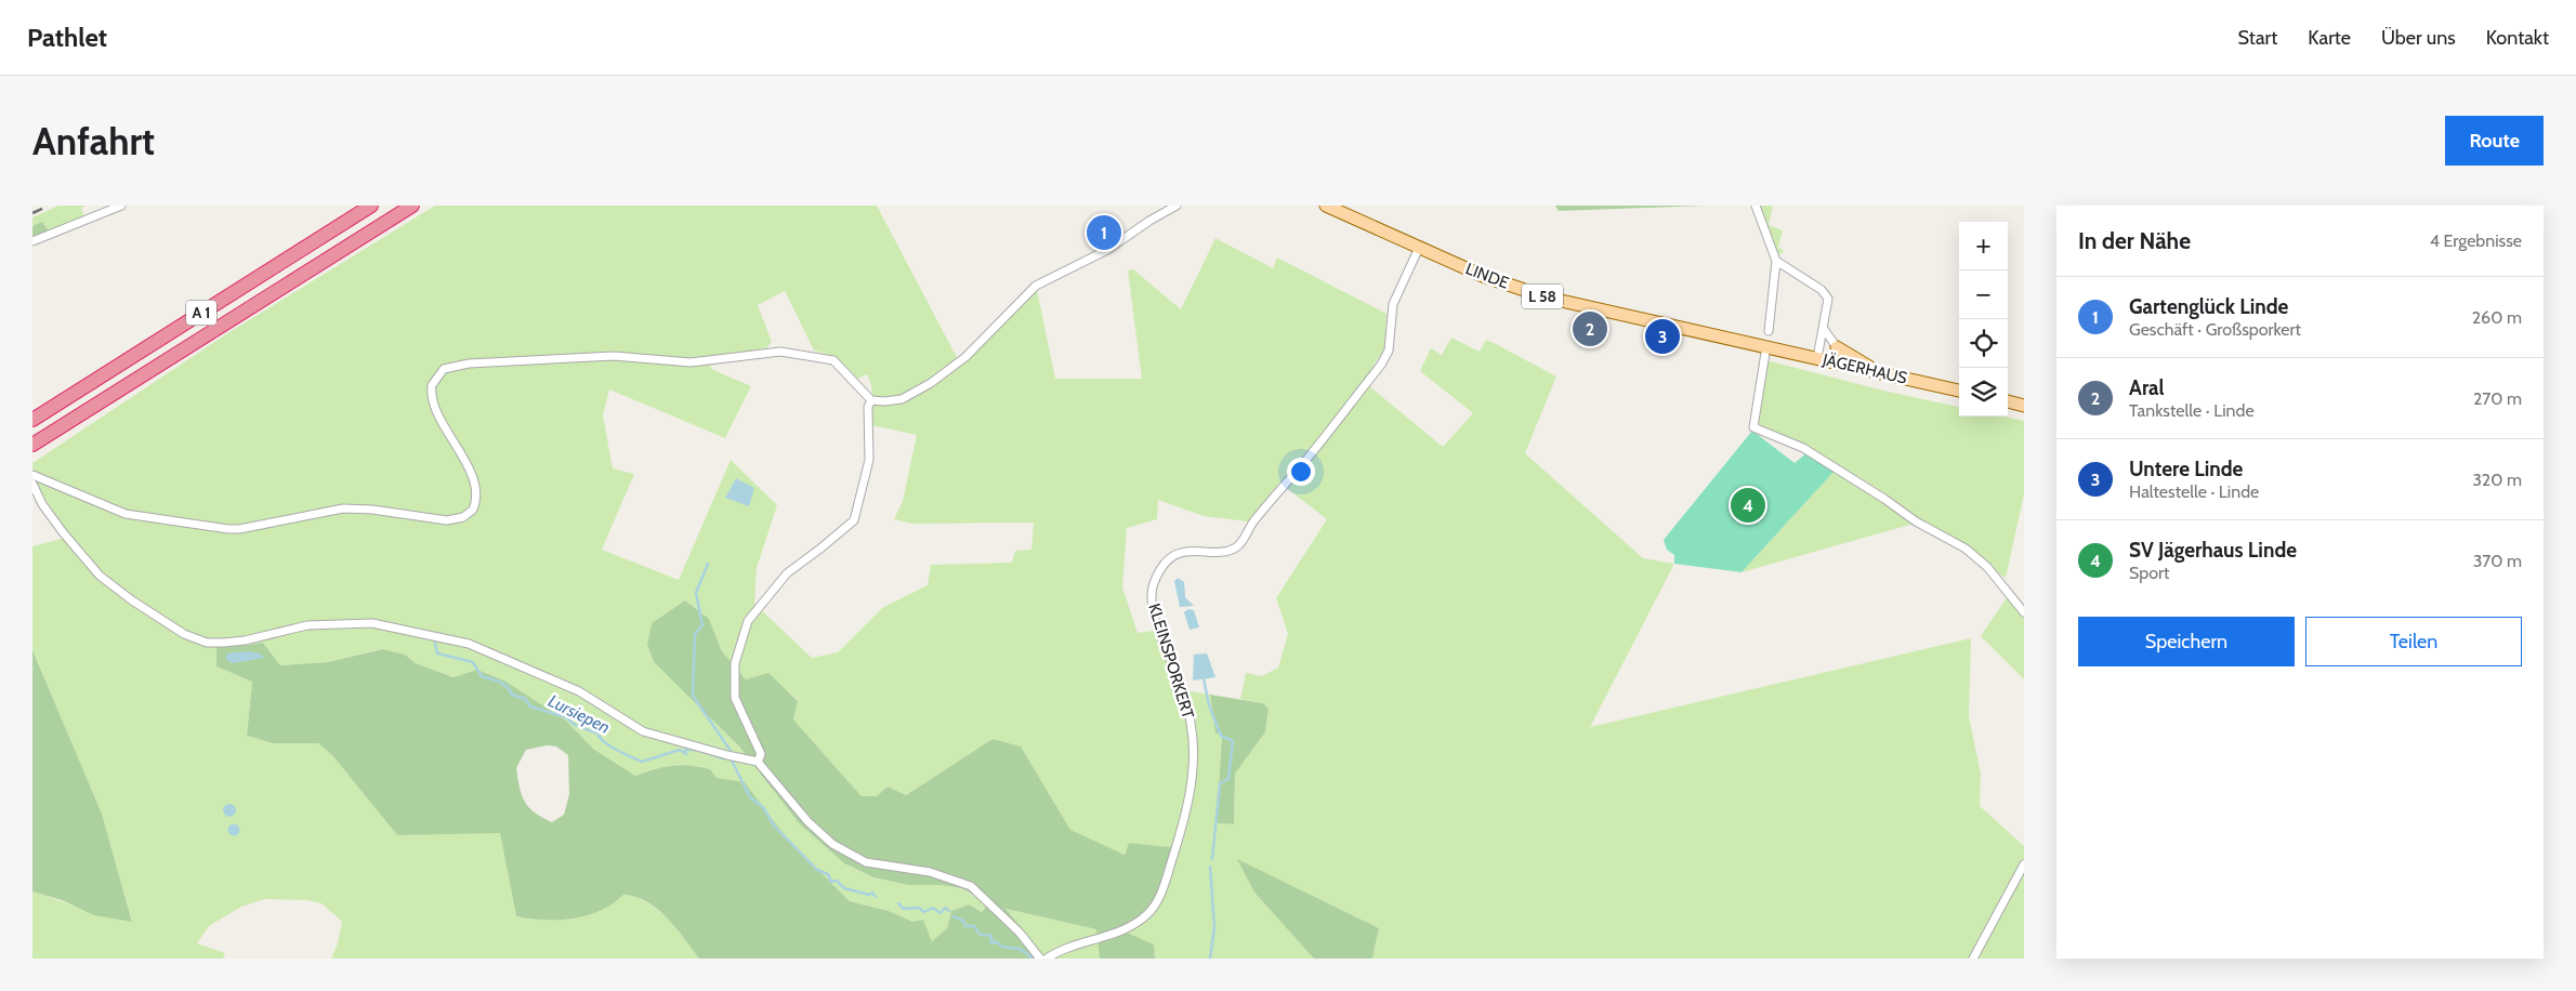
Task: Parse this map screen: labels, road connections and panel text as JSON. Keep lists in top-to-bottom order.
{
  "streets": {
    "highway": ["A 1"],
    "main road": ["LINDE", "L 58", "JÄGERHAUS"],
    "street": ["KLEINSPORKERT"]
  },
  "crossings": [
    ["LINDE", "JÄGERHAUS"],
    ["LINDE", "KLEINSPORKERT"]
  ],
  "water": ["Lursiepen"],
  "page": {
    "header": "Pathlet",
    "nav": [
      "Start",
      "Karte",
      "Über uns",
      "Kontakt"
    ],
    "buttons": [
      "Route",
      ["Speichern", "Teilen"]
    ],
    "title": "Anfahrt",
    "heading": ["In der Nähe", "4 Ergebnisse"],
    "pins": [
      "1",
      "2",
      "3",
      "4"
    ],
    "map_buttons": ["+", "−"],
    "list": [
      {
        "mark": "1",
        "name": "Gartenglück Linde",
        "note": "Geschäft · Großsporkert",
        "value": "260 m"
      },
      {
        "mark": "2",
        "name": "Aral",
        "note": "Tankstelle · Linde",
        "value": "270 m"
      },
      {
        "mark": "3",
        "name": "Untere Linde",
        "note": "Haltestelle · Linde",
        "value": "320 m"
      },
      {
        "mark": "4",
        "name": "SV Jägerhaus Linde",
        "note": "Sport",
        "value": "370 m"
      }
    ]
  }
}
